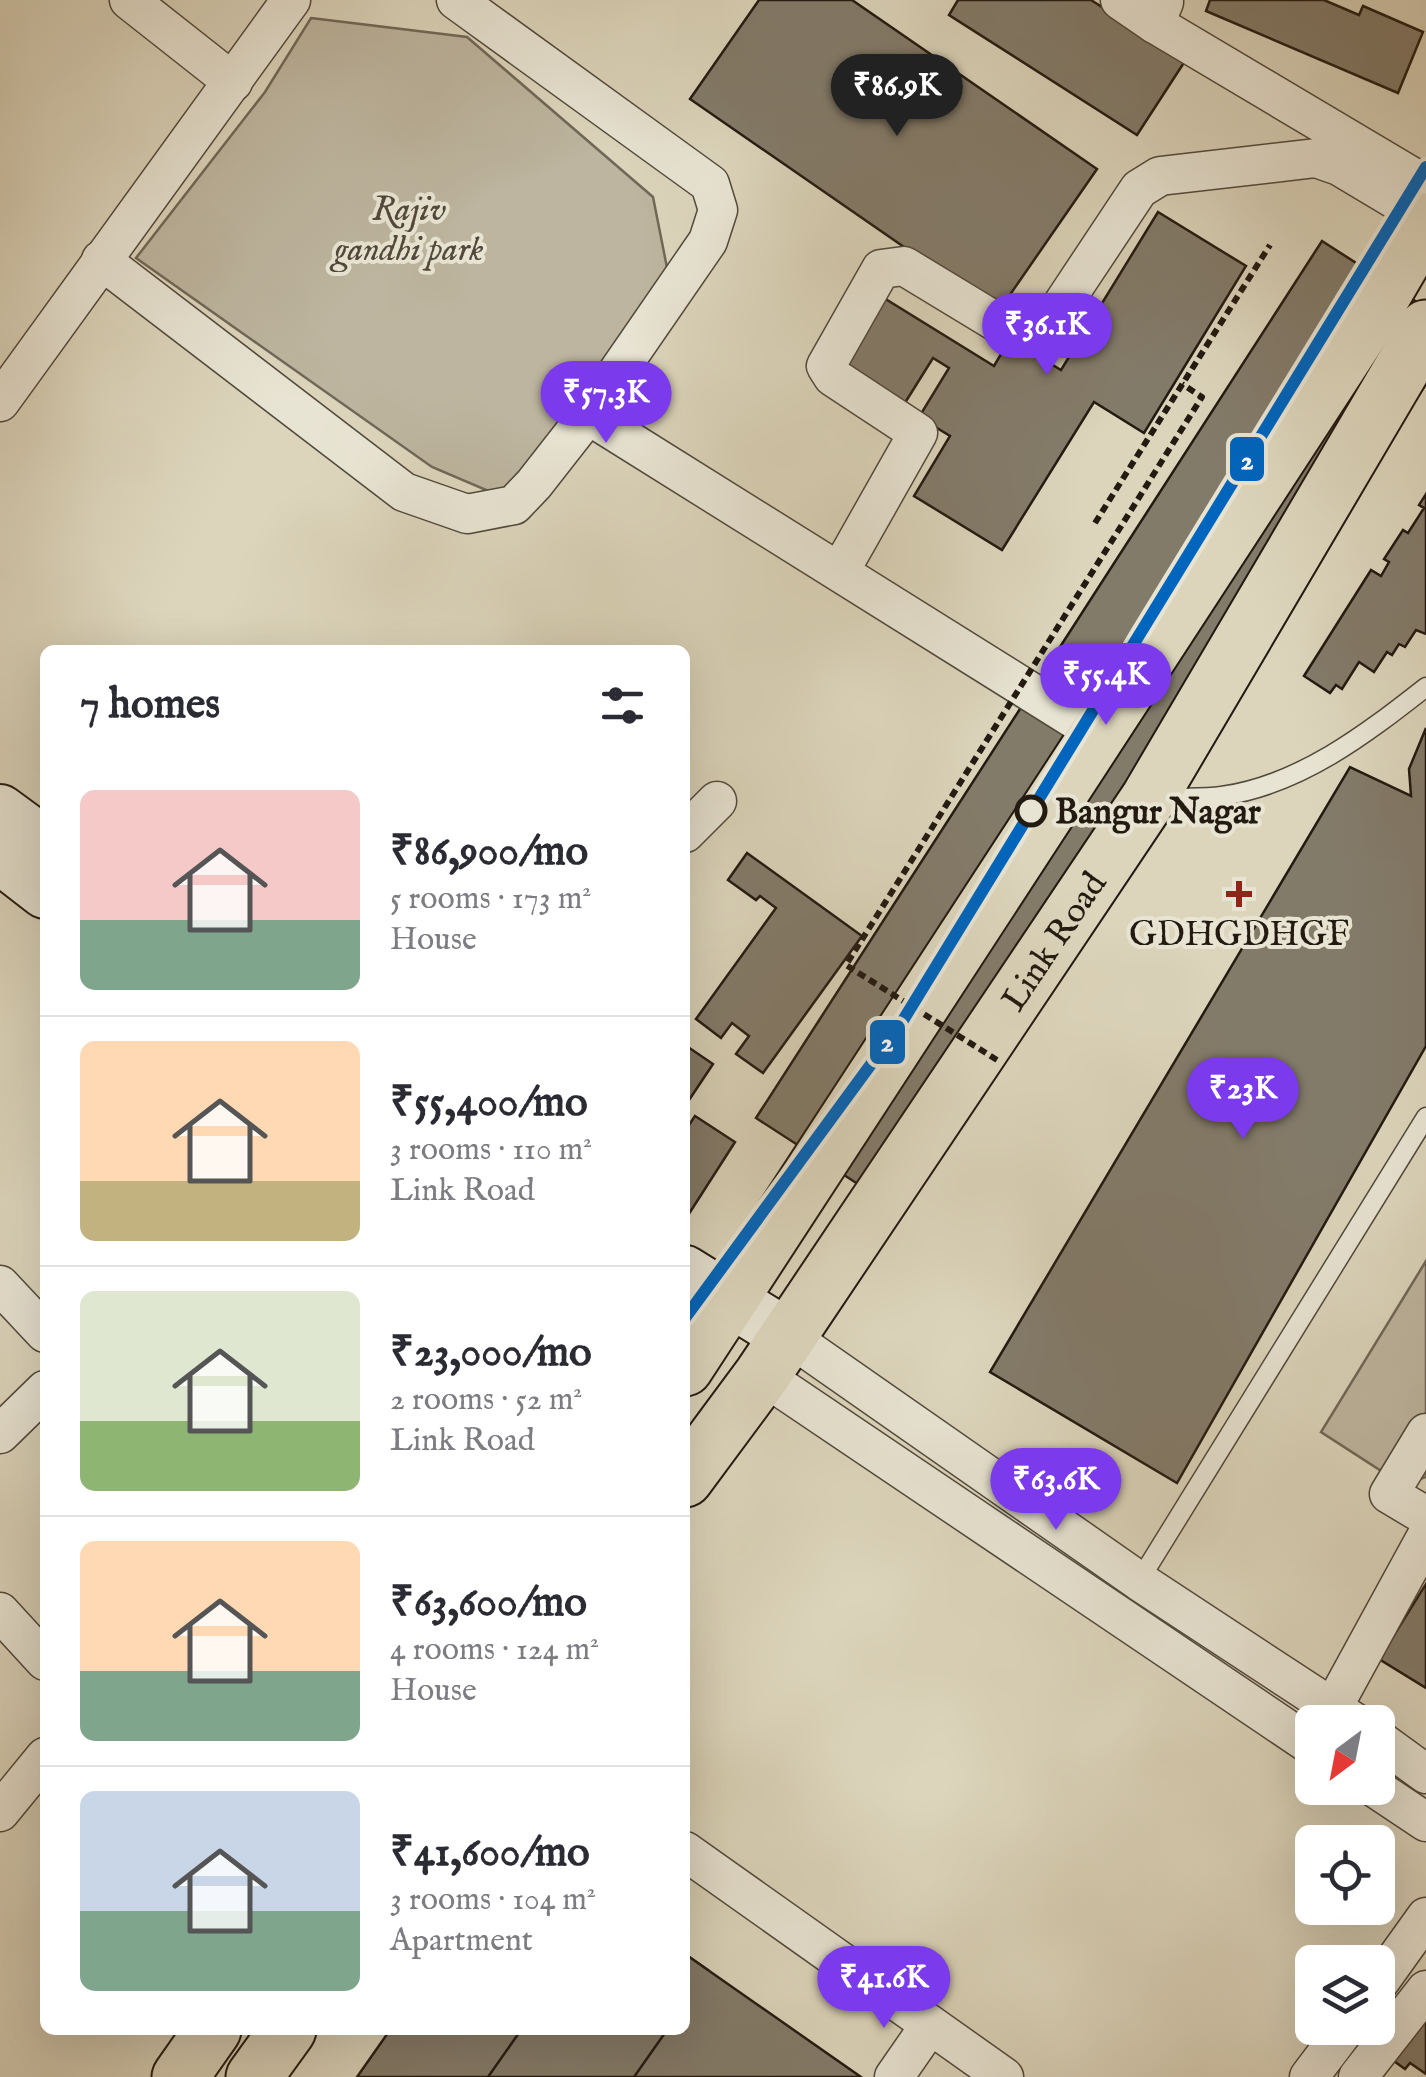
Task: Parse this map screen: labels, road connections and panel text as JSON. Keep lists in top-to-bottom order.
{
  "streets": {
    "main road": ["Link Road"]
  },
  "parks": ["Rajiv gandhi park"],
  "places": {
    "other": ["Bangur Nagar"],
    "health": ["GDHGDHGF"]
  },
  "lines": ["metro line 2"],
  "north": "bottom left",
  "page": {
    "price": [
      "₹86.9K",
      "₹36.1K",
      "₹57.3K",
      "₹55.4K",
      "₹23K",
      "₹63.6K",
      "₹41.6K"
    ],
    "heading": "7 homes",
    "list": [
      {
        "name": "₹86,900/mo",
        "note": "5 rooms · 173 m² · House"
      },
      {
        "name": "₹55,400/mo",
        "note": "3 rooms · 110 m² · Link Road"
      },
      {
        "name": "₹23,000/mo",
        "note": "2 rooms · 52 m² · Link Road"
      },
      {
        "name": "₹63,600/mo",
        "note": "4 rooms · 124 m² · House"
      },
      {
        "name": "₹41,600/mo",
        "note": "3 rooms · 104 m² · Apartment"
      }
    ]
  }
}
